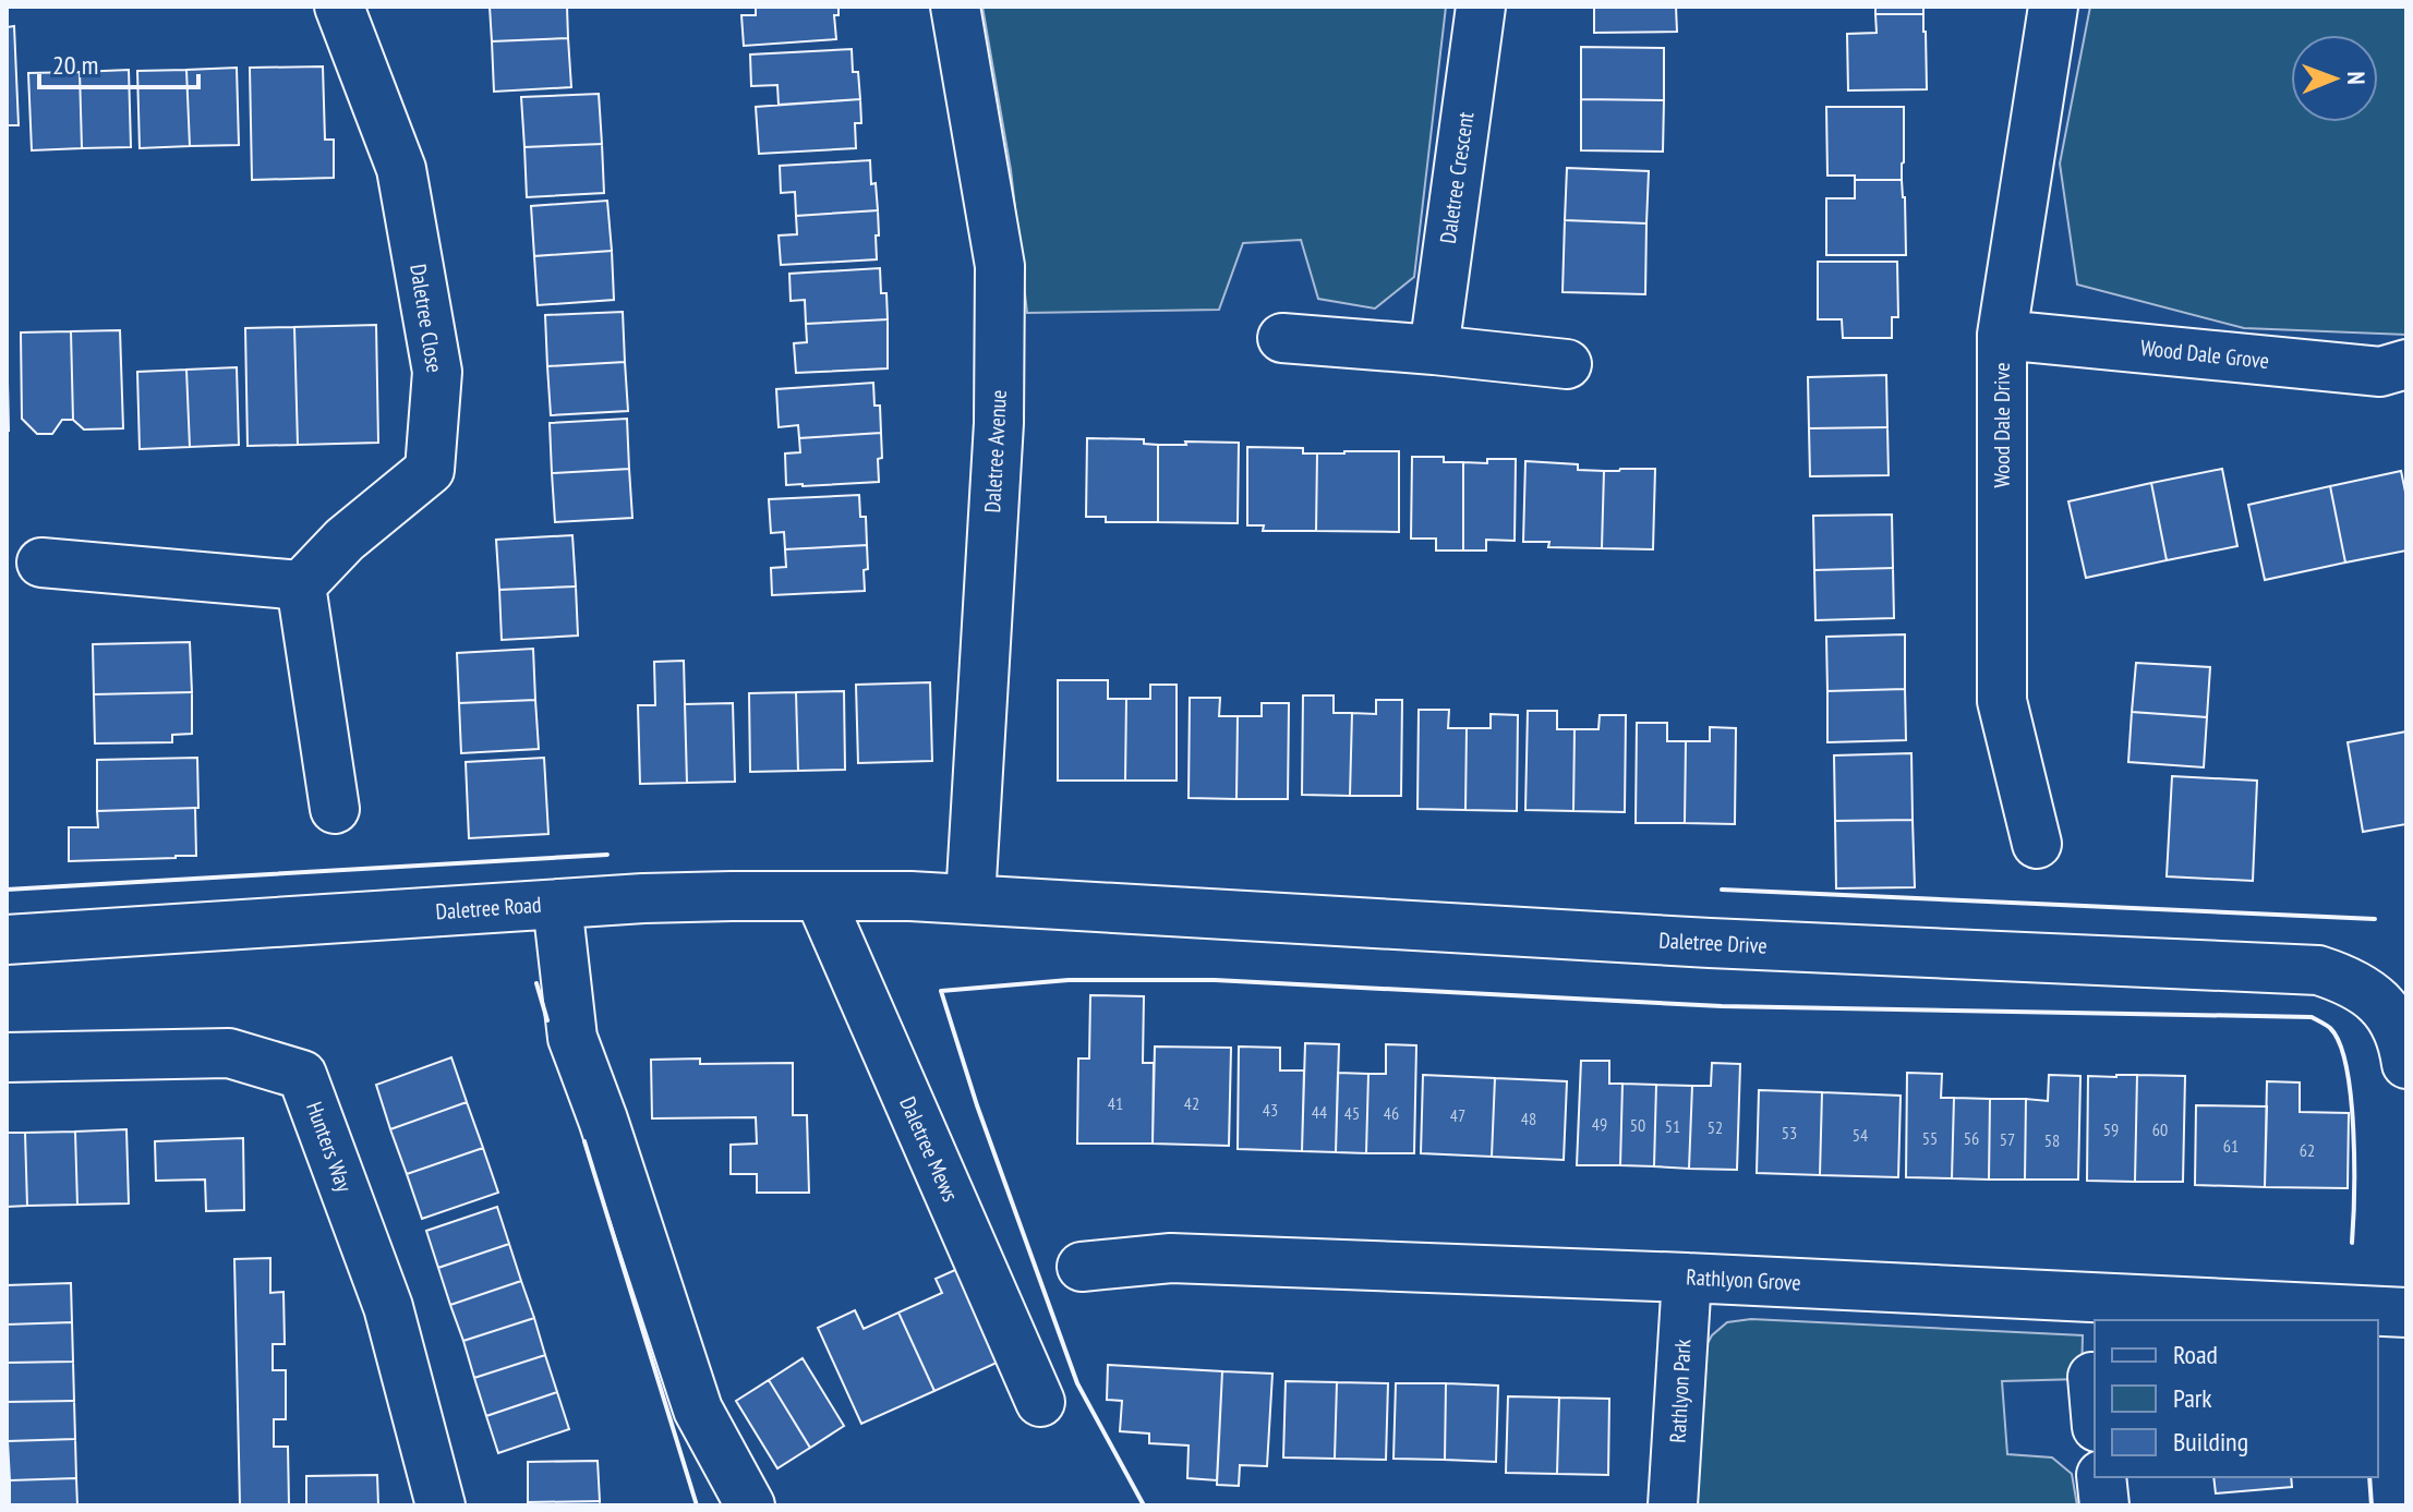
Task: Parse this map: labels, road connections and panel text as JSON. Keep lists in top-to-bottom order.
{
  "streets": {
    "street": [
      "Daletree Crescent",
      "Daletree Close",
      "Wood Dale Grove",
      "Wood Dale Drive",
      "Daletree Avenue",
      "Daletree Road",
      "Daletree Drive",
      "Hunters Way",
      "Daletree Mews",
      "Rathlyon Grove",
      "Rathlyon Park"
    ]
  },
  "crossings": [
    ["Wood Dale Grove", "Wood Dale Drive"],
    ["Daletree Avenue", "Daletree Road"],
    ["Daletree Avenue", "Daletree Drive"],
    ["Daletree Road", "Daletree Drive"],
    ["Daletree Road", "Daletree Mews"],
    ["Rathlyon Grove", "Rathlyon Park"]
  ],
  "house_numbers": [
    "41",
    "42",
    "43",
    "44",
    "45",
    "46",
    "47",
    "48",
    "49",
    "50",
    "51",
    "52",
    "59",
    "60",
    "53",
    "54",
    "55",
    "56",
    "57",
    "58",
    "61",
    "62"
  ],
  "legend": ["Road", "Park", "Building"],
  "scale_bar": "20 m",
  "north": "right"
}
